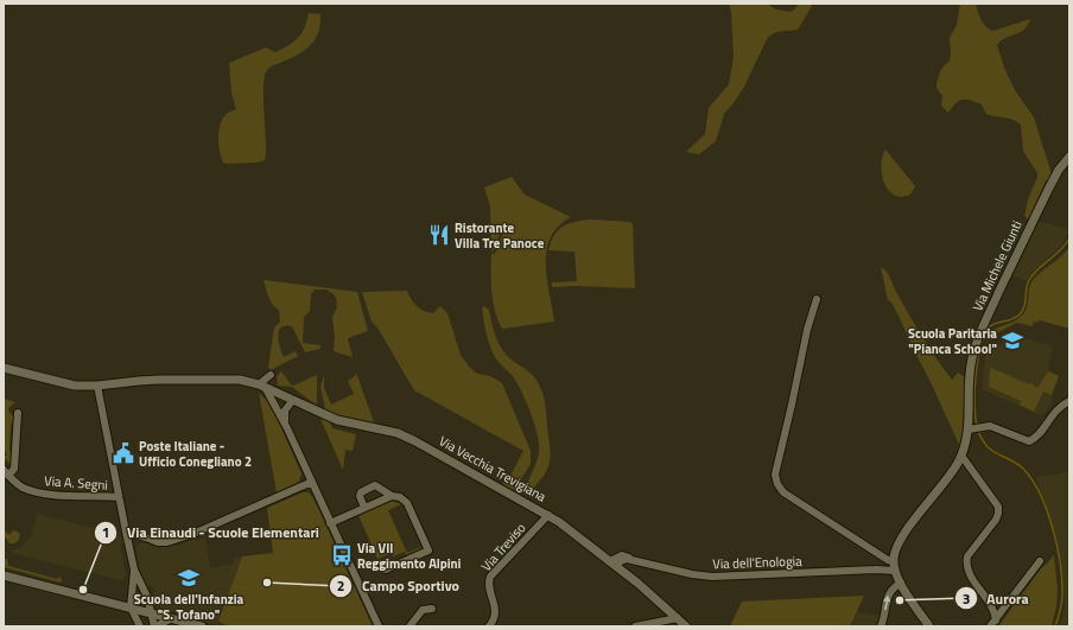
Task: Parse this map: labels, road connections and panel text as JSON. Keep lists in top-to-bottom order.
{
  "streets": {
    "street": [
      "Via Michele Giunti",
      "Via Vecchia Trevigiana",
      "Via A. Segni",
      "Via Treviso",
      "Via dell'Enologia"
    ]
  },
  "crossings": [
    ["Via Michele Giunti", "Via dell'Enologia"],
    ["Via Vecchia Trevigiana", "Via Treviso"],
    ["Via Vecchia Trevigiana", "Via dell'Enologia"]
  ],
  "places": {
    "restaurant": ["Ristorante Villa Tre Panoce"],
    "school or university": ["Scuola Paritaria \"Pianca School\"", "Scuola dell'Infanzia \"S. Tofano\""],
    "public building": ["Poste Italiane - Ufficio Conegliano 2"],
    "bus stop": ["Via VII Reggimento Alpini"],
    "other": ["Campo Sportivo", "Via Einaudi - Scuole Elementari", "Aurora"]
  }
}
